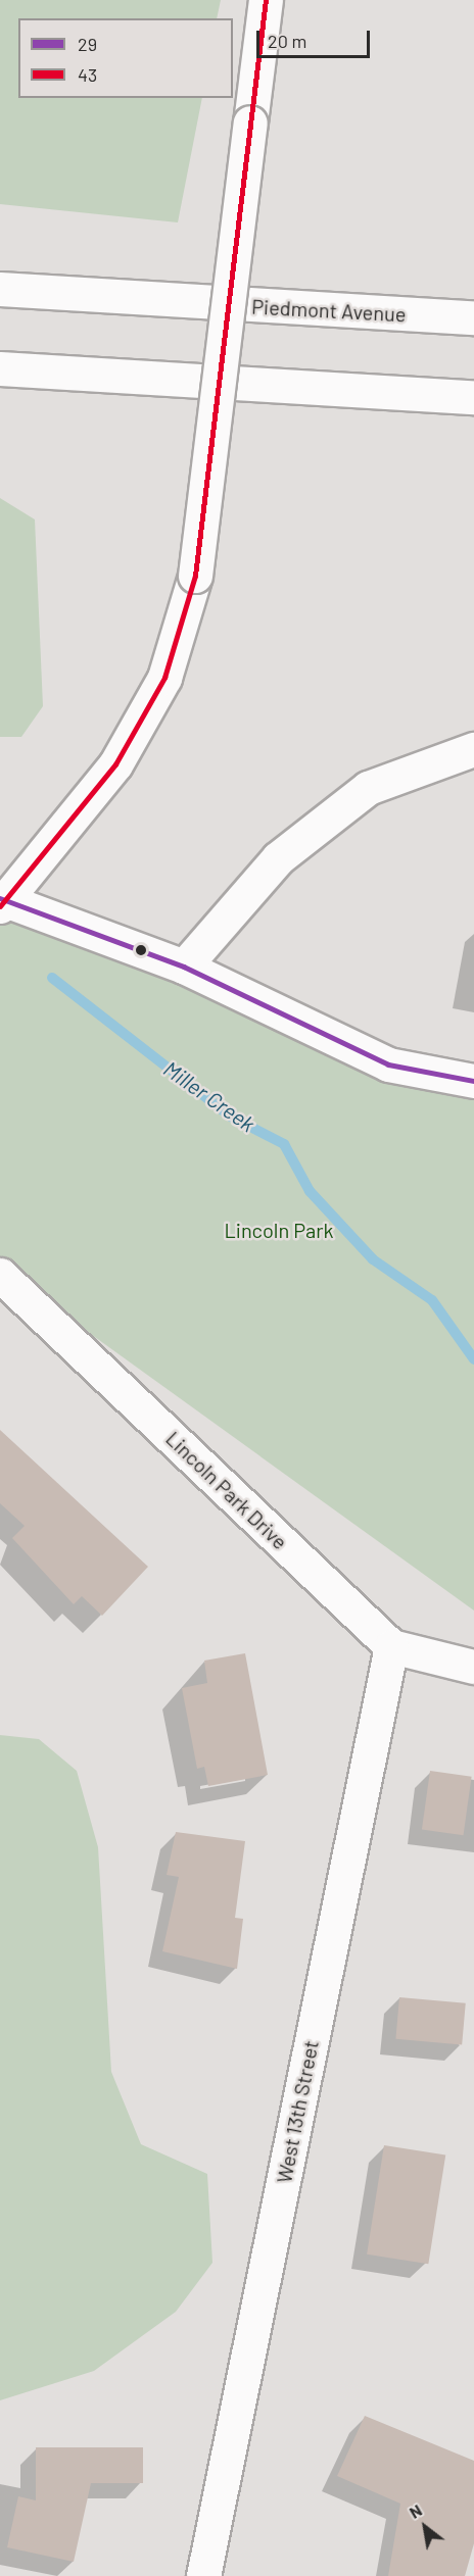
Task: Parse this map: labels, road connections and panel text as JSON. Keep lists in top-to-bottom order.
{
  "streets": {
    "main road": ["Piedmont Avenue", "Lincoln Park Drive", "West 13th Street"]
  },
  "crossings": [
    ["Lincoln Park Drive", "West 13th Street"]
  ],
  "water": ["Miller Creek"],
  "parks": ["Lincoln Park"],
  "lines": ["transit line 43", "transit line 29"],
  "legend": ["29", "43"],
  "scale_bar": "20 m",
  "north": "top left"
}
